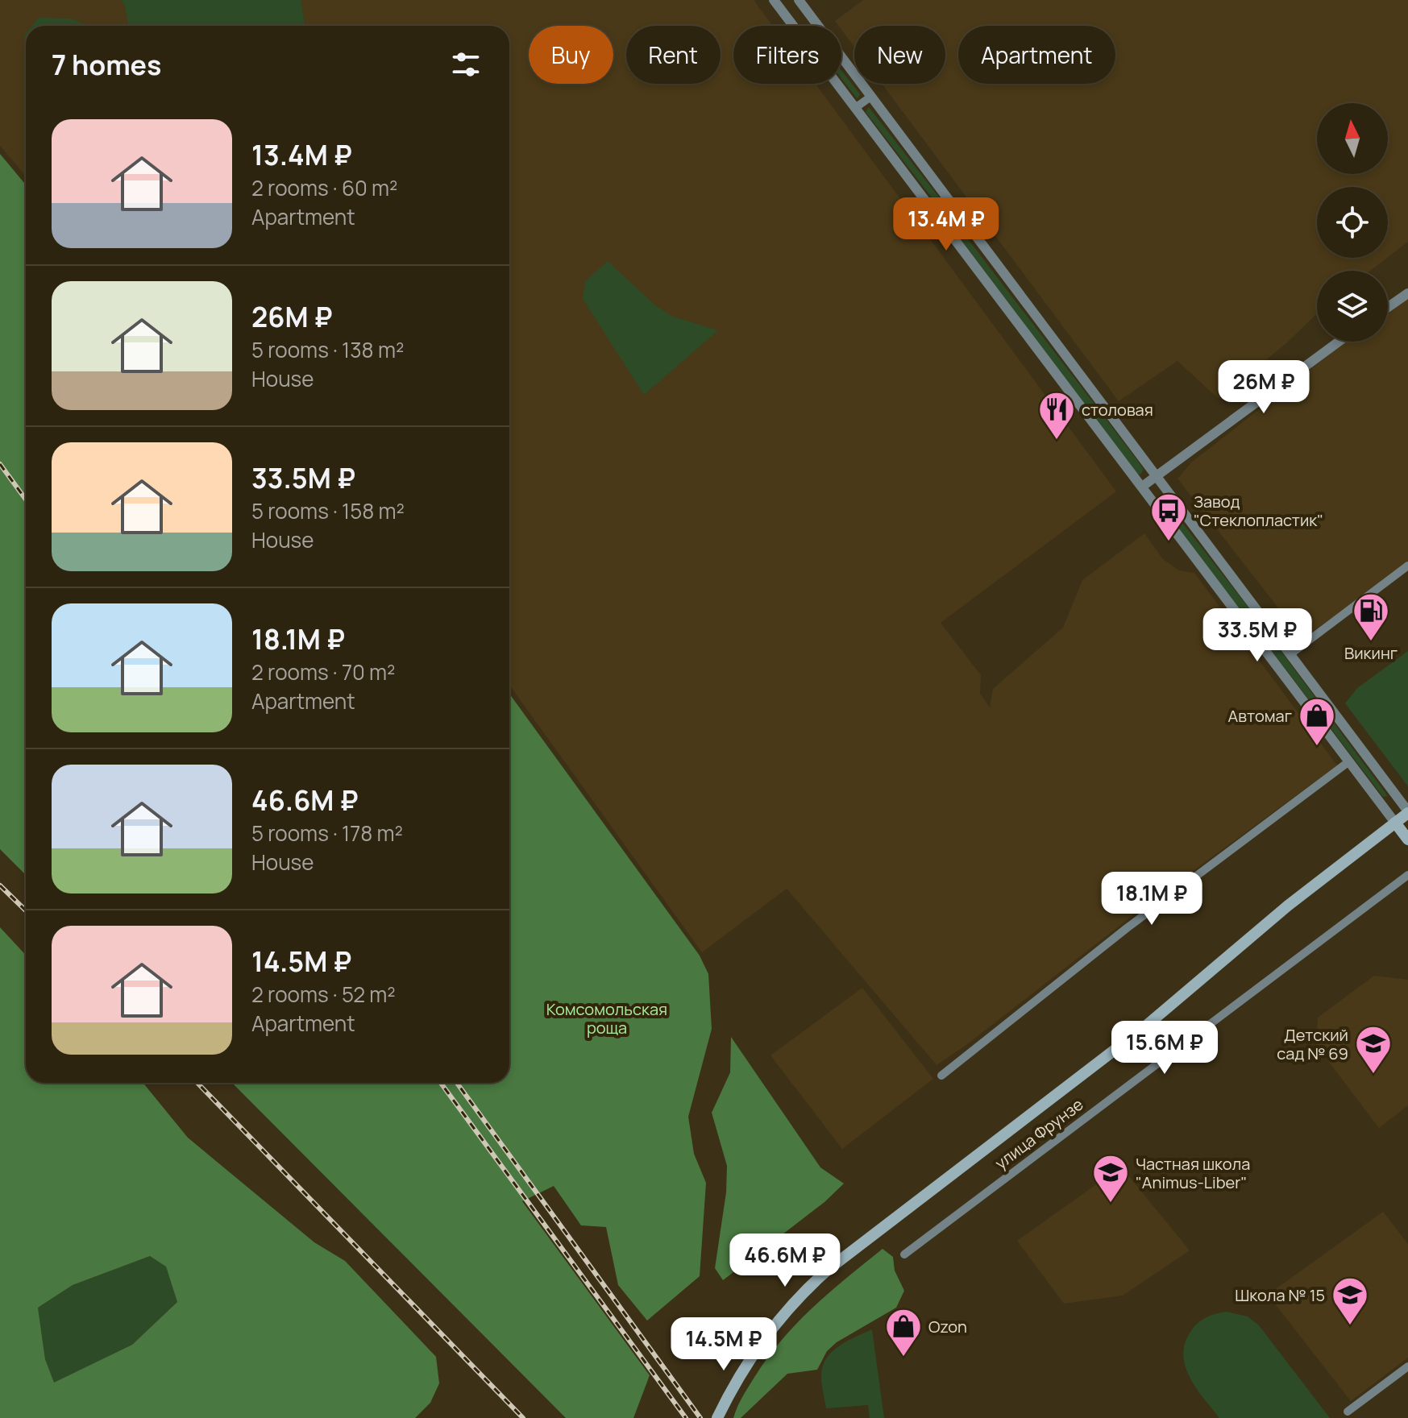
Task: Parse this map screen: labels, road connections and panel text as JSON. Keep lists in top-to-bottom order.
{
  "streets": {
    "street": ["улица Фрунзе"]
  },
  "parks": ["Комсомольская роща"],
  "places": {
    "restaurant": ["столовая"],
    "bus stop": ["Завод \"Стеклопластик\""],
    "fuel station": ["Викинг"],
    "shop": ["Автомаг", "Ozon"],
    "school or university": ["Детский сад № 69", "Частная школа \"Animus-Liber\"", "Школа № 15"]
  },
  "north": "top",
  "page": {
    "chip": [
      "Buy",
      "Rent",
      "Filters",
      "New",
      "Apartment"
    ],
    "heading": "7 homes",
    "list": [
      {
        "name": "13.4M ₽",
        "note": "2 rooms · 60 m² · Apartment"
      },
      {
        "name": "26M ₽",
        "note": "5 rooms · 138 m² · House"
      },
      {
        "name": "33.5M ₽",
        "note": "5 rooms · 158 m² · House"
      },
      {
        "name": "18.1M ₽",
        "note": "2 rooms · 70 m² · Apartment"
      },
      {
        "name": "46.6M ₽",
        "note": "5 rooms · 178 m² · House"
      },
      {
        "name": "14.5M ₽",
        "note": "2 rooms · 52 m² · Apartment"
      }
    ],
    "price": [
      "13.4M ₽",
      "26M ₽",
      "33.5M ₽",
      "18.1M ₽",
      "15.6M ₽",
      "46.6M ₽",
      "14.5M ₽"
    ]
  }
}
